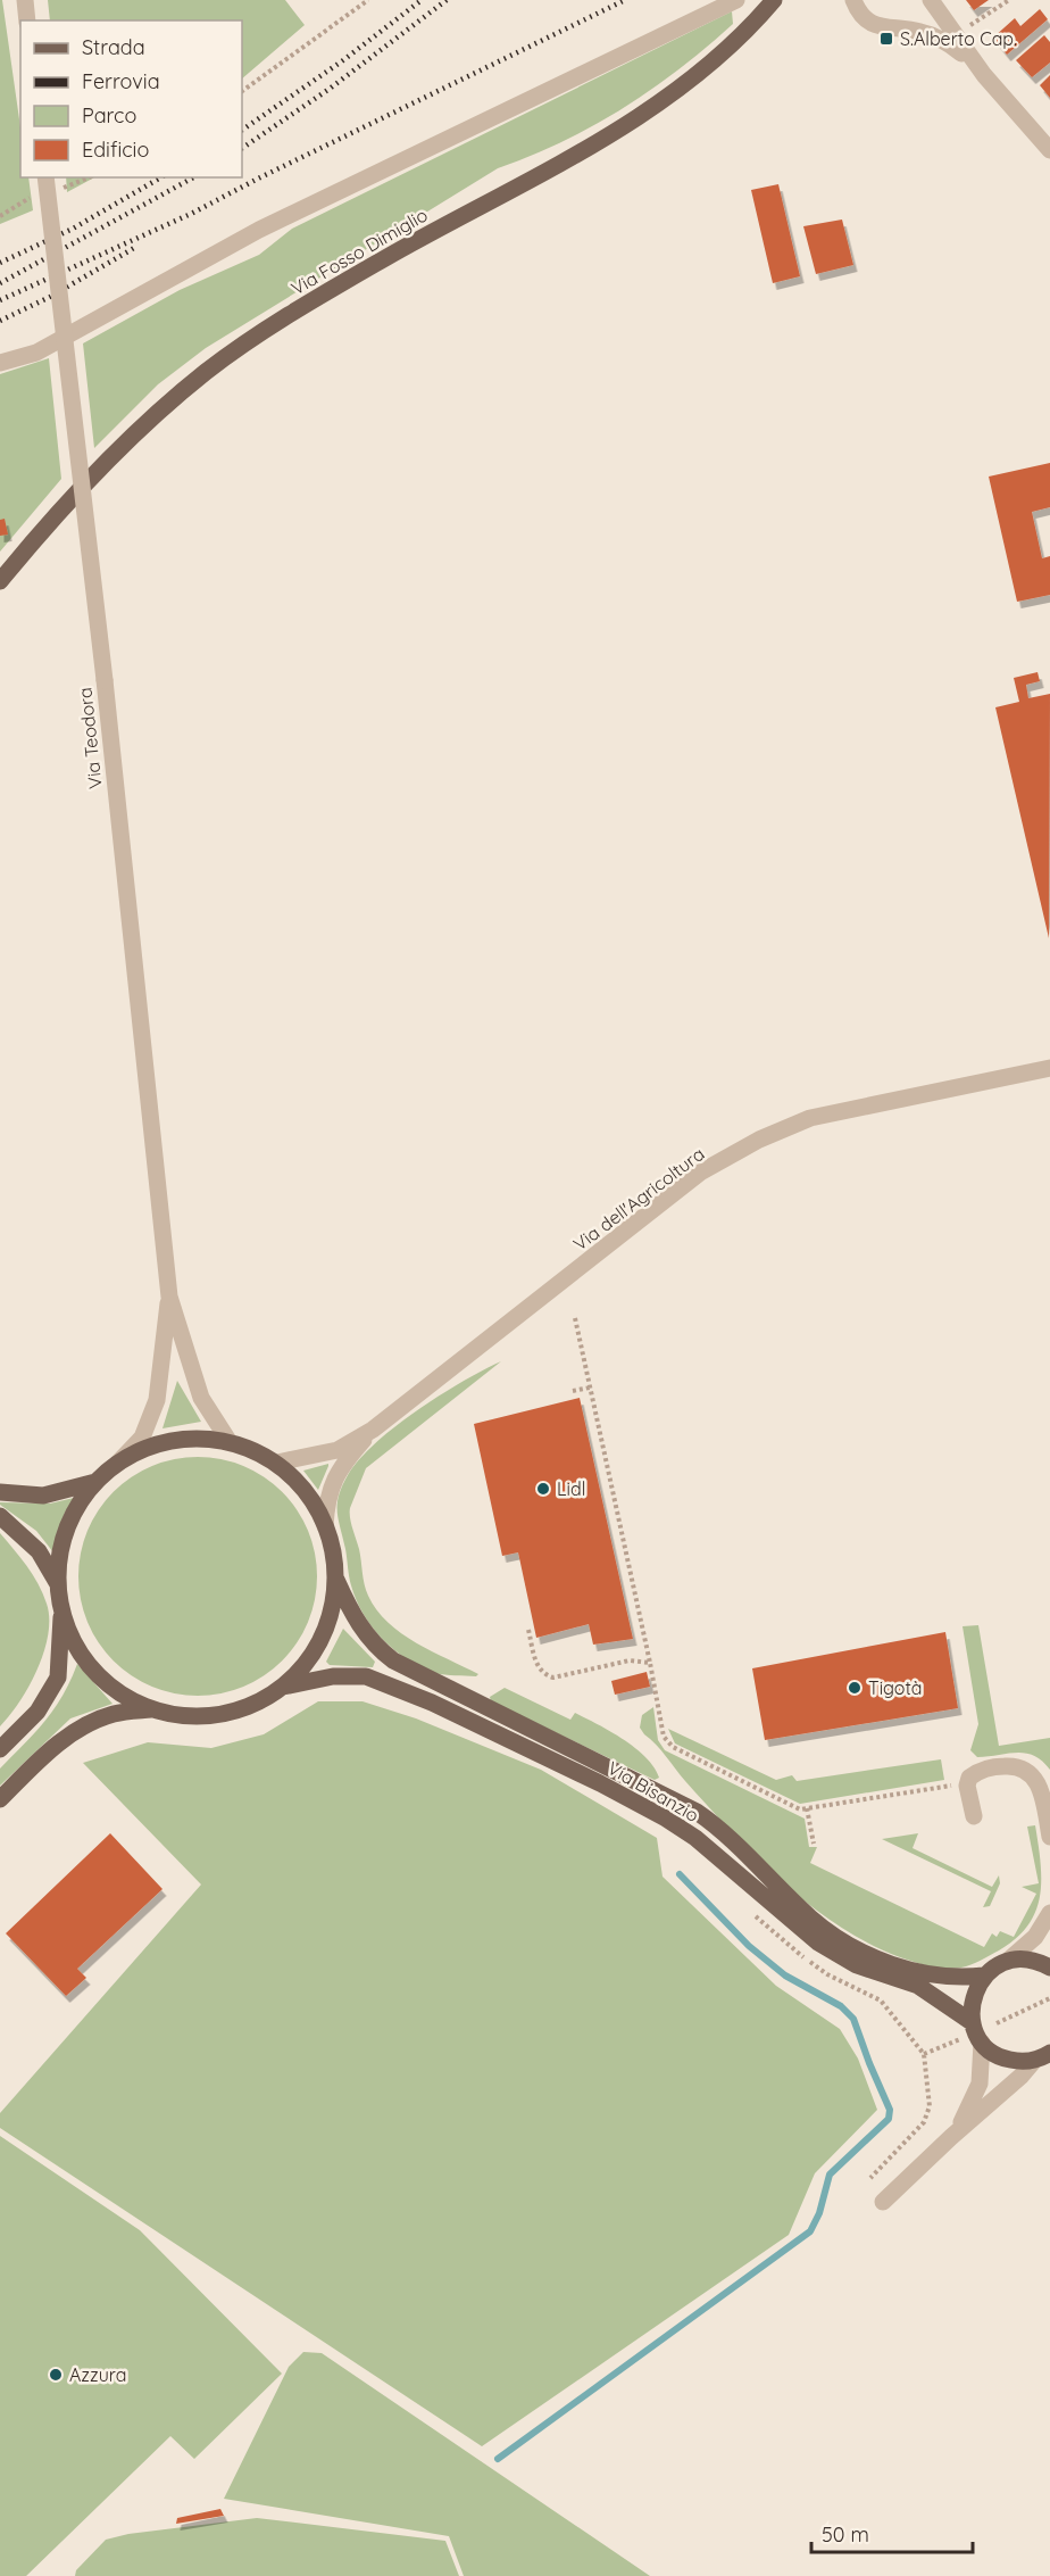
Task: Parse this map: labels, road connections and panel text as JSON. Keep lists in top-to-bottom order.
{
  "streets": {
    "main road": ["Via Fosso Dimiglio", "Via Bisanzio"],
    "street": ["Via Teodora", "Via dell'Agricoltura"]
  },
  "places": {
    "transit": ["S.Alberto Cap."],
    "other": ["Lidl", "Tigotà", "Azzura"]
  },
  "legend": [
    "Strada",
    "Ferrovia",
    "Parco",
    "Edificio"
  ],
  "scale_bar": "50 m"
}
